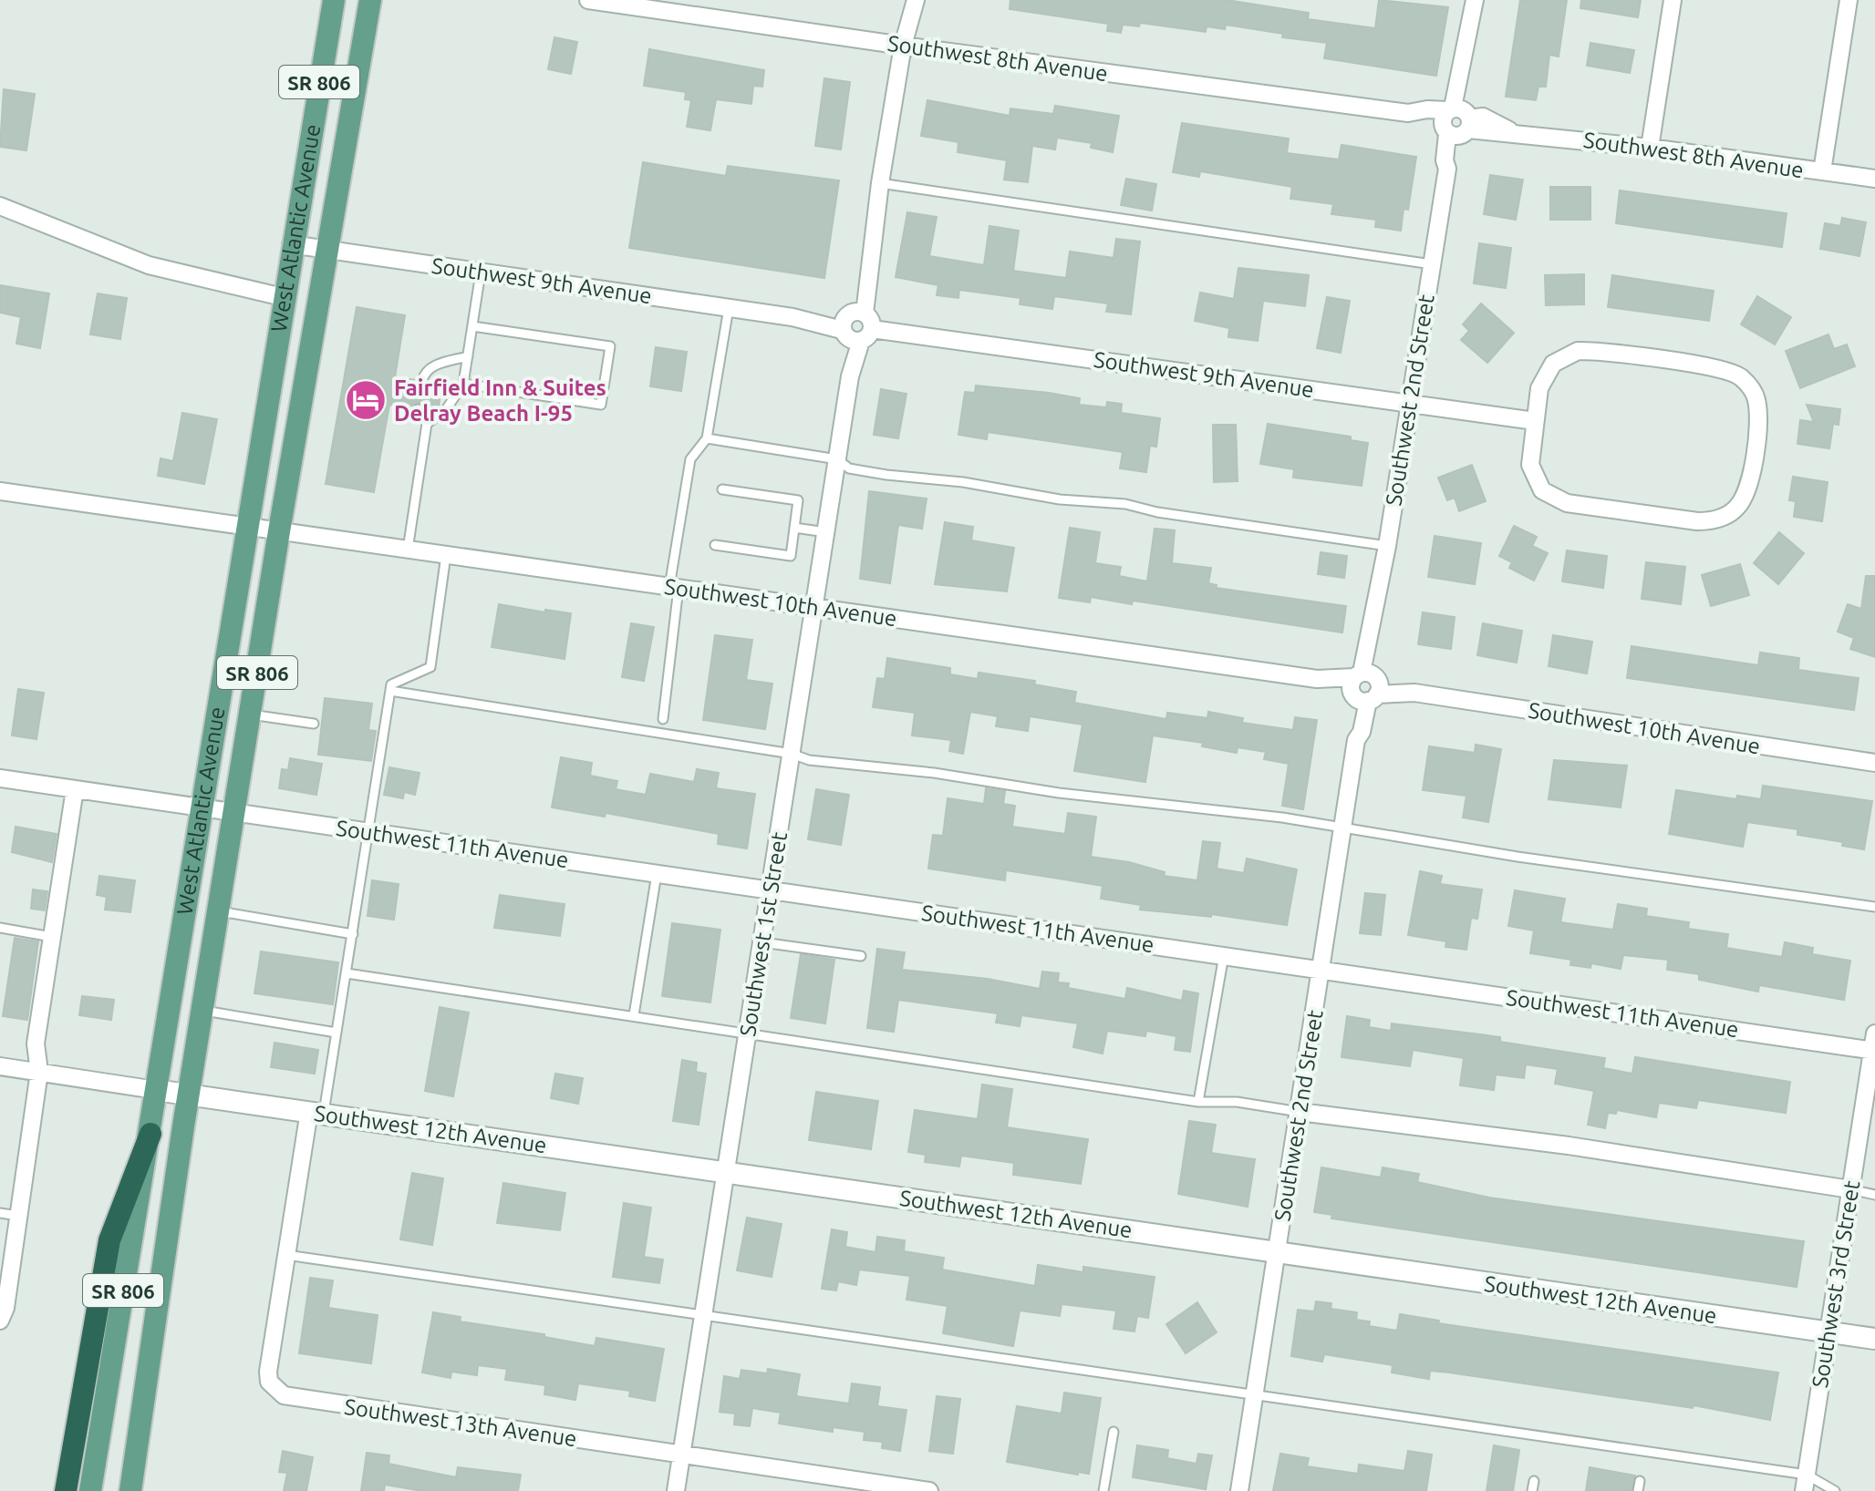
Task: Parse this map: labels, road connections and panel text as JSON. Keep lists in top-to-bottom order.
{
  "streets": {
    "main road": ["SR 806", "West Atlantic Avenue"],
    "street": [
      "Southwest 8th Avenue",
      "Southwest 9th Avenue",
      "Southwest 2nd Street",
      "Southwest 10th Avenue",
      "Southwest 11th Avenue",
      "Southwest 1st Street",
      "Southwest 12th Avenue",
      "Southwest 3rd Street",
      "Southwest 13th Avenue"
    ]
  },
  "crossings": [
    ["Southwest 8th Avenue", "Southwest 2nd Street"],
    ["Southwest 8th Avenue", "Southwest 1st Street"],
    ["West Atlantic Avenue", "Southwest 9th Avenue"],
    ["West Atlantic Avenue", "Southwest 10th Avenue"],
    ["West Atlantic Avenue", "Southwest 11th Avenue"],
    ["West Atlantic Avenue", "Southwest 12th Avenue"],
    ["Southwest 9th Avenue", "Southwest 2nd Street"],
    ["Southwest 9th Avenue", "Southwest 1st Street"],
    ["Southwest 2nd Street", "Southwest 10th Avenue"],
    ["Southwest 2nd Street", "Southwest 11th Avenue"],
    ["Southwest 2nd Street", "Southwest 12th Avenue"],
    ["Southwest 10th Avenue", "Southwest 1st Street"],
    ["Southwest 11th Avenue", "Southwest 1st Street"],
    ["Southwest 11th Avenue", "Southwest 3rd Street"],
    ["Southwest 1st Street", "Southwest 12th Avenue"],
    ["Southwest 1st Street", "Southwest 13th Avenue"],
    ["Southwest 12th Avenue", "Southwest 3rd Street"],
    ["Southwest 12th Avenue", "Southwest 13th Avenue"]
  ],
  "places": {
    "hotel": ["Fairfield Inn & Suites Delray Beach I-95"]
  }
}
